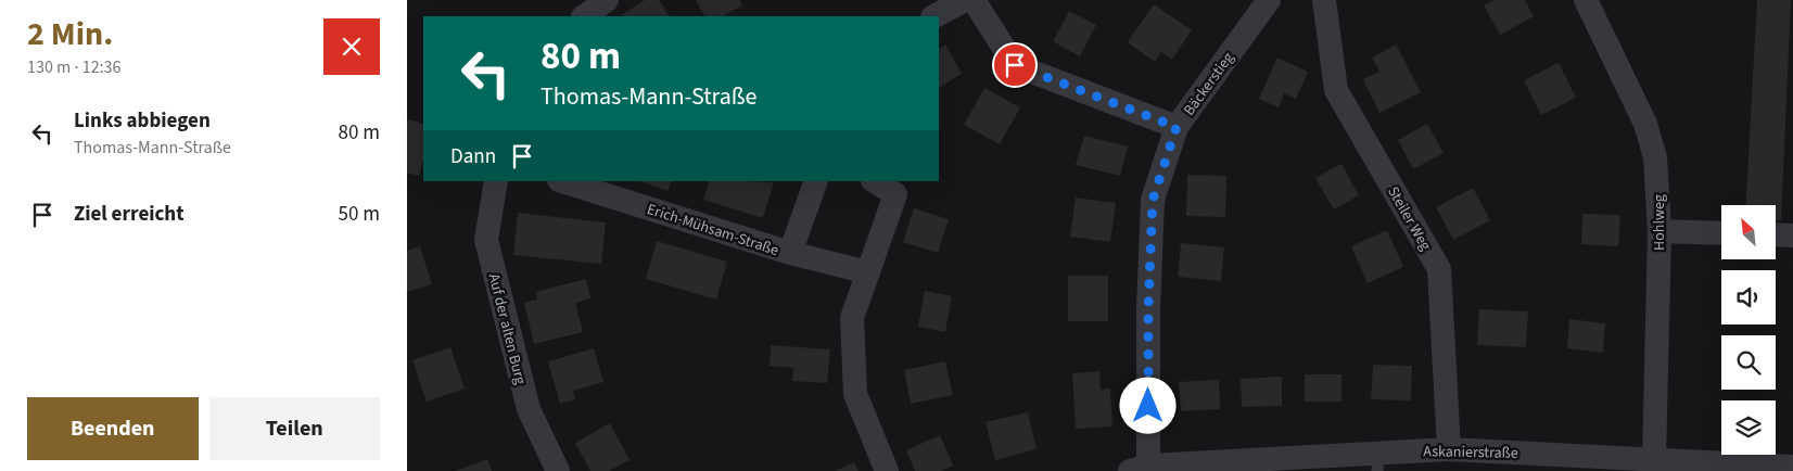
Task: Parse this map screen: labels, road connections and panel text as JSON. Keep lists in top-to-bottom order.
{
  "streets": {
    "street": [
      "Bäckerstieg",
      "Steiler Weg",
      "Hohlweg",
      "Erich-Mühsam-Straße",
      "Auf der alten Burg",
      "Askanierstraße"
    ]
  },
  "crossings": [
    ["Bäckerstieg", "Askanierstraße"],
    ["Steiler Weg", "Askanierstraße"],
    ["Hohlweg", "Askanierstraße"]
  ],
  "north": "top left",
  "page": {
    "heading": ["2 Min.", "130 m · 12:36"],
    "turn": ["80 m", "Thomas-Mann-Straße"],
    "list": [
      {
        "name": "Links abbiegen",
        "note": "Thomas-Mann-Straße",
        "value": "80 m"
      },
      {
        "name": "Ziel erreicht",
        "value": "50 m"
      }
    ],
    "then": "Dann",
    "buttons": ["Beenden", "Teilen"]
  }
}
